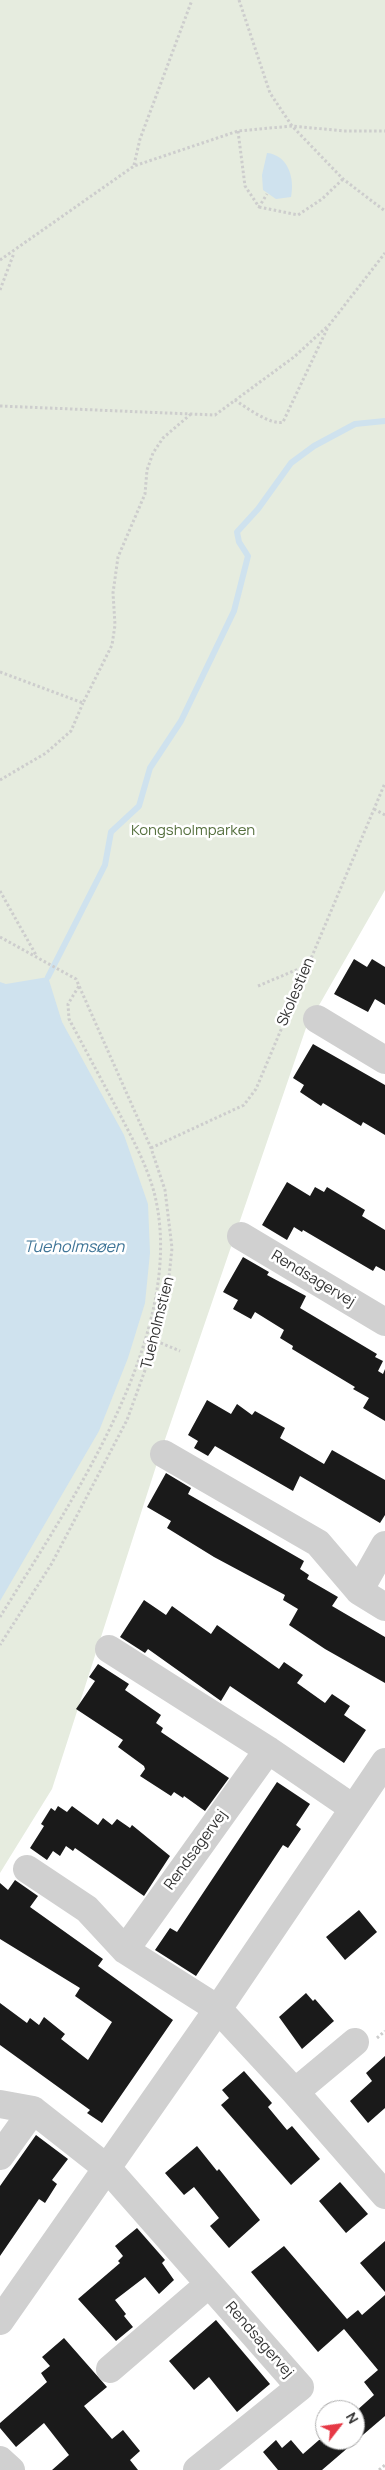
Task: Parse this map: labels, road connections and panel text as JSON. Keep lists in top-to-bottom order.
{
  "streets": {
    "street": ["Rendsagervej"],
    "path": ["Skolestien", "Tueholmstien"]
  },
  "crossings": [
    ["Skolestien", "Tueholmstien"]
  ],
  "water": ["Tueholmsøen"],
  "parks": ["Kongsholmparken"],
  "north": "top right"
}
